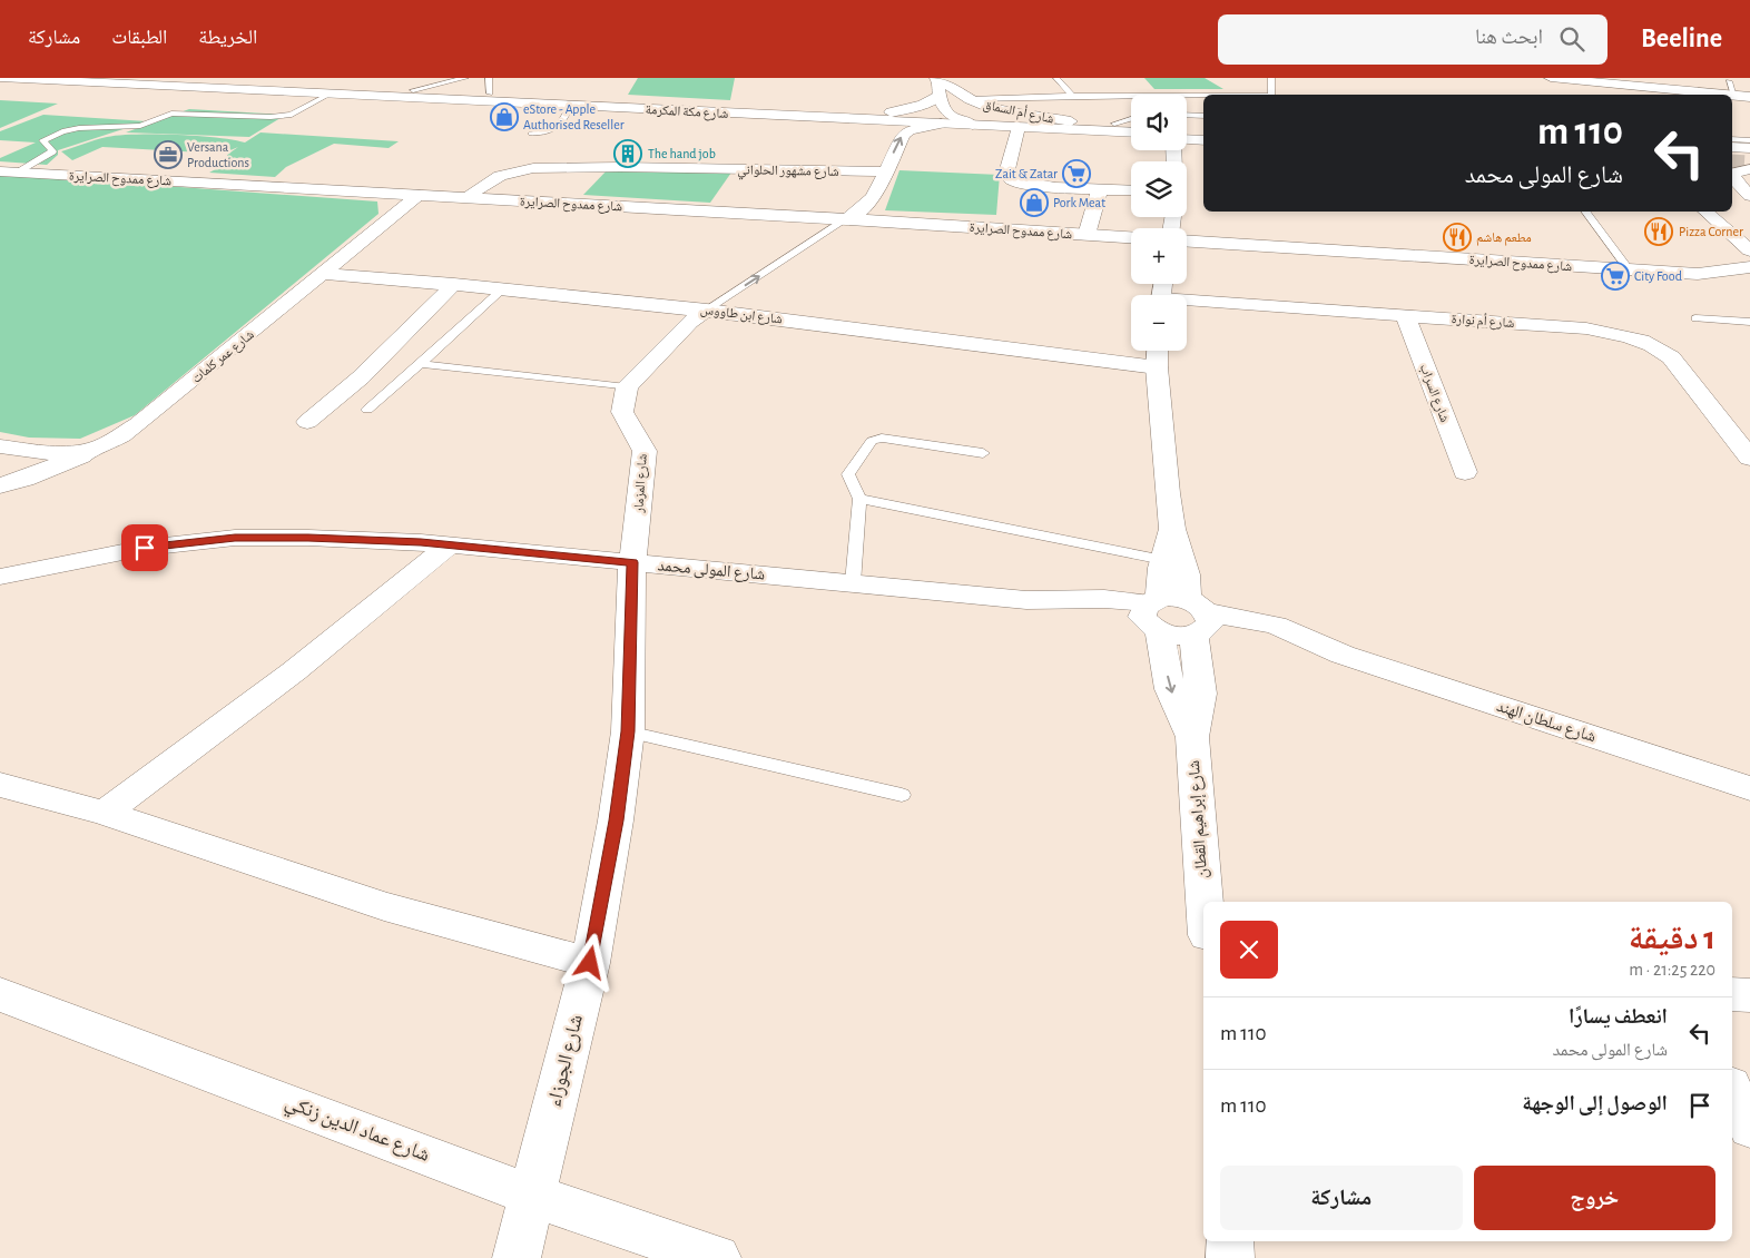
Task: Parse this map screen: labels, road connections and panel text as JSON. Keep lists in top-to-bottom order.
{
  "streets": {
    "street": [
      "شارع مكة المكرمة",
      "شارع أم السماق",
      "شارع مشهور الحلواني",
      "شارع ممدوح الصرايرة",
      "شارع ابن طاووس",
      "شارع أم نوارة",
      "شارع عمر كلمات",
      "شارع السراب",
      "شارع المزمار",
      "شارع المولى محمد",
      "شارع سلطان الهند",
      "شارع إبراهيم القطان",
      "شارع الجوزاء",
      "شارع عماد الدين زنكي"
    ]
  },
  "crossings": [
    ["شارع مكة المكرمة", "شارع أم السماق"],
    ["شارع مشهور الحلواني", "شارع ممدوح الصرايرة"],
    ["شارع ممدوح الصرايرة", "شارع عمر كلمات"],
    ["شارع ابن طاووس", "شارع عمر كلمات"],
    ["شارع ابن طاووس", "شارع إبراهيم القطان"],
    ["شارع أم نوارة", "شارع السراب"],
    ["شارع المزمار", "شارع المولى محمد"],
    ["شارع المزمار", "شارع الجوزاء"],
    ["شارع المولى محمد", "شارع سلطان الهند"],
    ["شارع المولى محمد", "شارع إبراهيم القطان"],
    ["شارع المولى محمد", "شارع الجوزاء"],
    ["شارع سلطان الهند", "شارع إبراهيم القطان"],
    ["شارع الجوزاء", "شارع عماد الدين زنكي"]
  ],
  "places": {
    "shop": ["eStore - Apple Authorised Reseller", "Pork Meat"],
    "building": ["The hand job"],
    "office": ["Versana Productions"],
    "supermarket": ["Zait & Zatar", "City Food"],
    "restaurant": ["Pizza Corner", "مطعم هاشم"]
  },
  "page": {
    "header": "Beeline",
    "search": "ابحث هنا",
    "nav": ["الخريطة", "الطبقات", "مشاركة"],
    "map_buttons": ["+", "−"],
    "turn": ["110 m", "شارع المولى محمد"],
    "heading": ["1 دقيقة", "220 m · 21:25"],
    "list": [
      {
        "name": "انعطف يسارًا",
        "note": "شارع المولى محمد",
        "value": "110 m"
      },
      {
        "name": "الوصول إلى الوجهة",
        "value": "110 m"
      }
    ],
    "buttons": ["خروج", "مشاركة"]
  }
}
